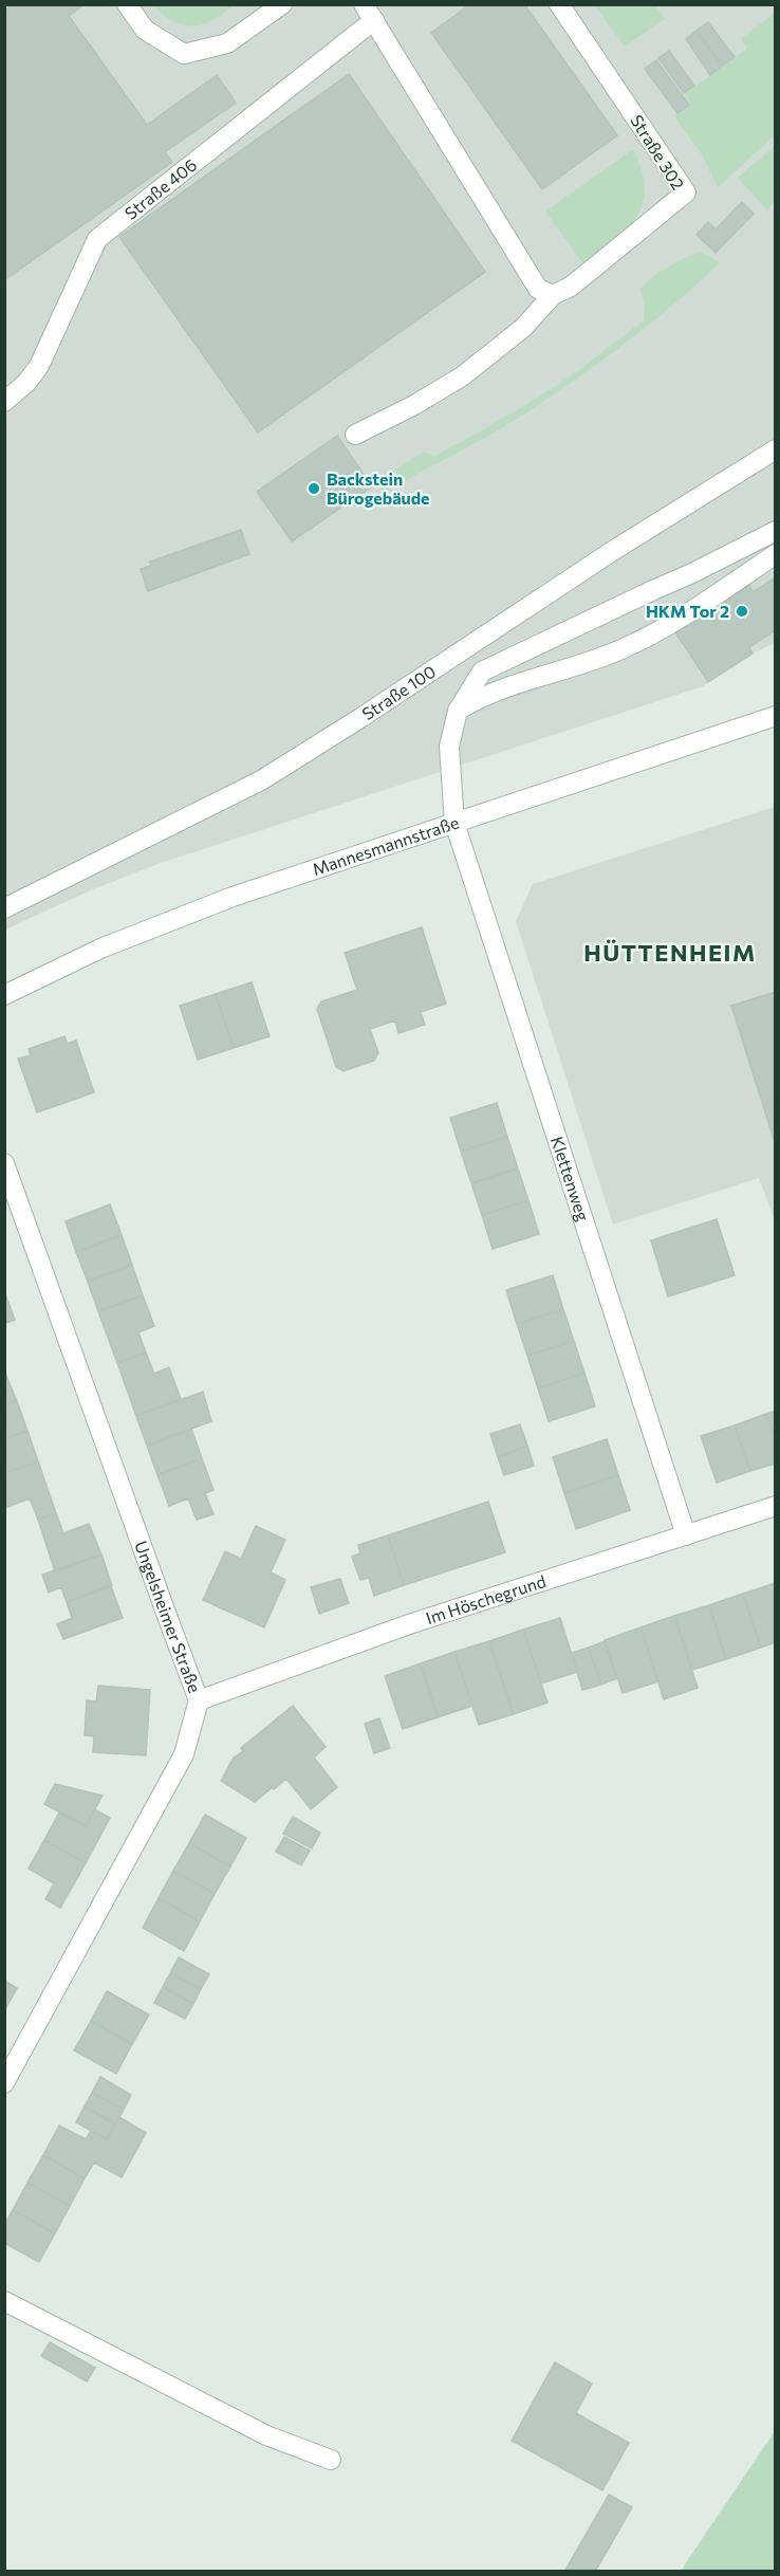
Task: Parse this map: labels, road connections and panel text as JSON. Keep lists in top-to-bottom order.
{
  "streets": {
    "street": [
      "Straße 302",
      "Straße 406",
      "Straße 100",
      "Mannesmannstraße",
      "Klettenweg",
      "Im Höschegrund",
      "Ungelsheimer Straße"
    ]
  },
  "crossings": [
    ["Mannesmannstraße", "Klettenweg"],
    ["Klettenweg", "Im Höschegrund"],
    ["Im Höschegrund", "Ungelsheimer Straße"]
  ],
  "districts": ["HÜTTENHEIM"],
  "places": ["Backstein Bürogebäude", "HKM Tor 2"]
}
